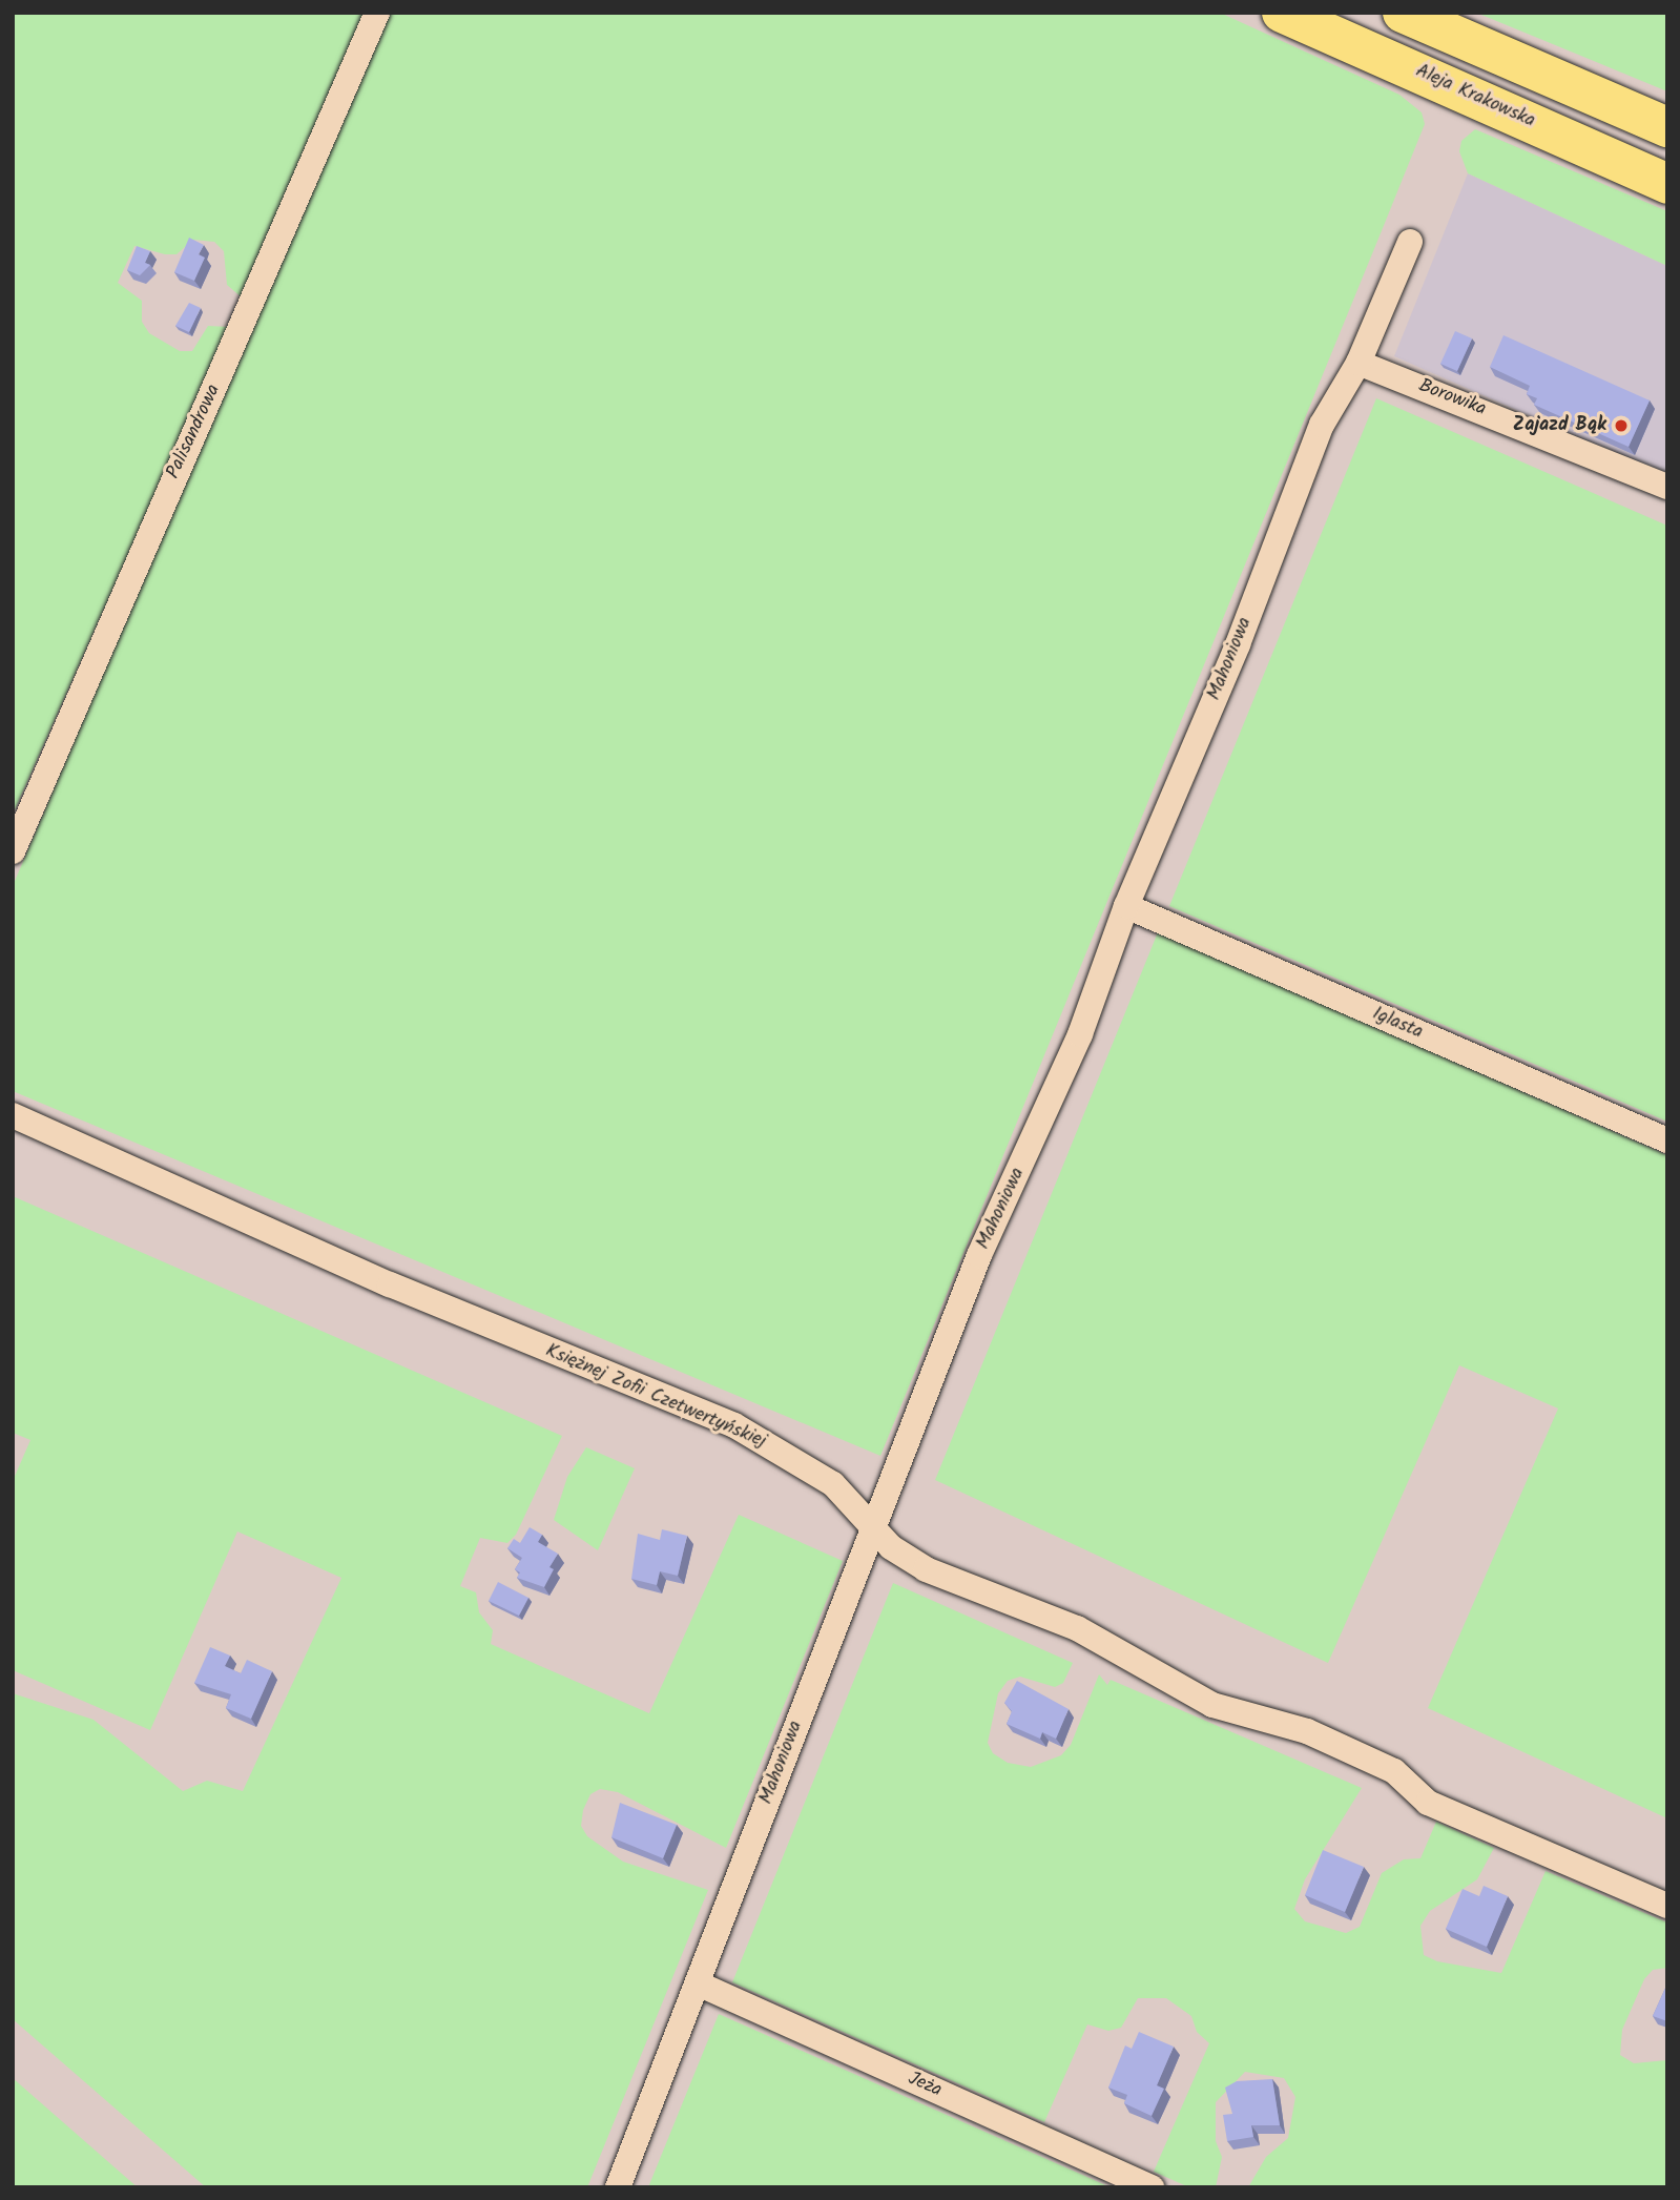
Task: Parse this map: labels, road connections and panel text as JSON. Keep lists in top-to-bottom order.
{
  "streets": {
    "main road": ["Aleja Krakowska"],
    "street": [
      "Borowika",
      "Palisandrowa",
      "Mahoniowa",
      "Iglasta",
      "Księżnej Zofii Czetwertyńskiej",
      "Jeża"
    ]
  },
  "crossings": [
    ["Borowika", "Mahoniowa"],
    ["Mahoniowa", "Iglasta"],
    ["Mahoniowa", "Księżnej Zofii Czetwertyńskiej"],
    ["Mahoniowa", "Jeża"]
  ],
  "places": ["Zajazd Bąk"]
}
